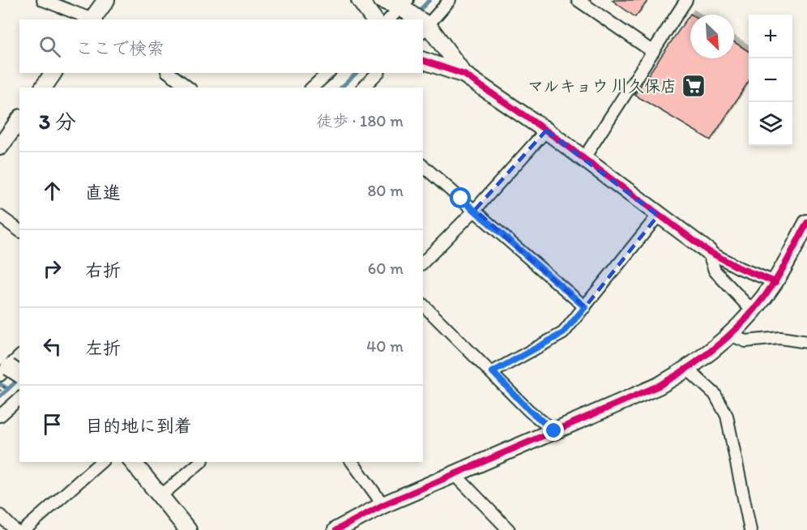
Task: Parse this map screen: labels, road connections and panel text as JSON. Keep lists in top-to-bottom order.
{
  "places": {
    "supermarket": ["マルキョウ 川久保店"]
  },
  "north": "bottom right",
  "page": {
    "map_buttons": ["+", "−"],
    "search": "ここで検索",
    "heading": ["3 分", "徒歩 · 180 m"],
    "list": [
      ["直進", "80 m"],
      ["右折", "60 m"],
      ["左折", "40 m"],
      "目的地に到着"
    ]
  }
}
